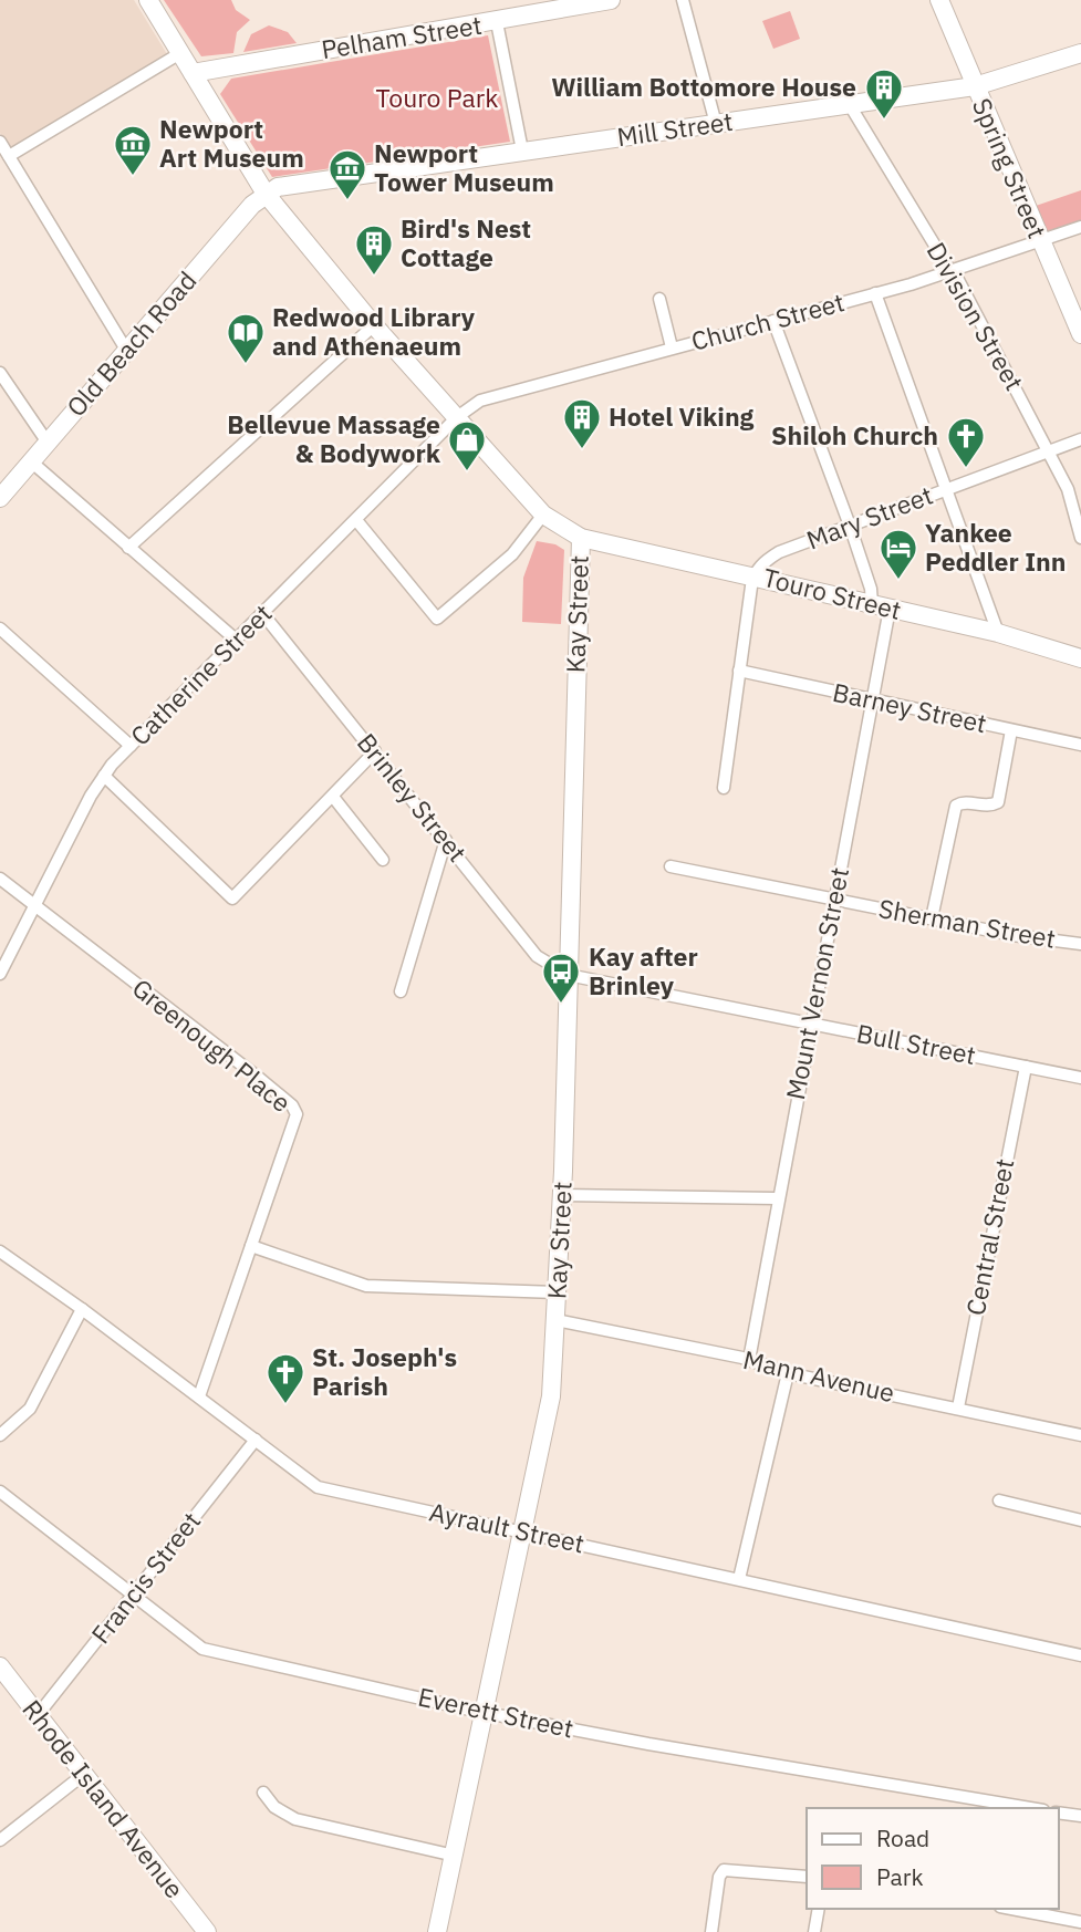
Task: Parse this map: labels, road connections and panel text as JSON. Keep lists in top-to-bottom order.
{
  "streets": {
    "street": [
      "Pelham Street",
      "Mill Street",
      "Spring Street",
      "Division Street",
      "Church Street",
      "Old Beach Road",
      "Mary Street",
      "Touro Street",
      "Kay Street",
      "Catherine Street",
      "Barney Street",
      "Brinley Street",
      "Sherman Street",
      "Mount Vernon Street",
      "Bull Street",
      "Greenough Place",
      "Central Street",
      "Mann Avenue",
      "Ayrault Street",
      "Francis Street",
      "Everett Street",
      "Rhode Island Avenue"
    ]
  },
  "crossings": [
    ["Pelham Street", "Touro Street"],
    ["Mill Street", "Spring Street"],
    ["Mill Street", "Division Street"],
    ["Mill Street", "Old Beach Road"],
    ["Mill Street", "Touro Street"],
    ["Spring Street", "Church Street"],
    ["Division Street", "Church Street"],
    ["Division Street", "Mary Street"],
    ["Church Street", "Touro Street"],
    ["Church Street", "Catherine Street"],
    ["Old Beach Road", "Touro Street"],
    ["Mary Street", "Touro Street"],
    ["Touro Street", "Kay Street"],
    ["Touro Street", "Catherine Street"],
    ["Touro Street", "Mount Vernon Street"],
    ["Kay Street", "Brinley Street"],
    ["Kay Street", "Bull Street"],
    ["Kay Street", "Mann Avenue"],
    ["Kay Street", "Ayrault Street"],
    ["Kay Street", "Everett Street"],
    ["Catherine Street", "Brinley Street"],
    ["Catherine Street", "Greenough Place"],
    ["Barney Street", "Mount Vernon Street"],
    ["Brinley Street", "Bull Street"],
    ["Sherman Street", "Mount Vernon Street"],
    ["Mount Vernon Street", "Bull Street"],
    ["Mount Vernon Street", "Mann Avenue"],
    ["Bull Street", "Central Street"],
    ["Greenough Place", "Ayrault Street"],
    ["Central Street", "Mann Avenue"],
    ["Ayrault Street", "Francis Street"],
    ["Francis Street", "Everett Street"],
    ["Francis Street", "Rhode Island Avenue"]
  ],
  "parks": ["Touro Park"],
  "places": {
    "building": ["William Bottomore House", "Bird's Nest Cottage", "Hotel Viking"],
    "museum": ["Newport Art Museum", "Newport Tower Museum"],
    "library": ["Redwood Library and Athenaeum"],
    "church": ["Shiloh Church", "St. Joseph's Parish"],
    "shop": ["Bellevue Massage & Bodywork"],
    "hotel": ["Yankee Peddler Inn"],
    "bus stop": ["Kay after Brinley"]
  },
  "legend": ["Road", "Park"]
}
